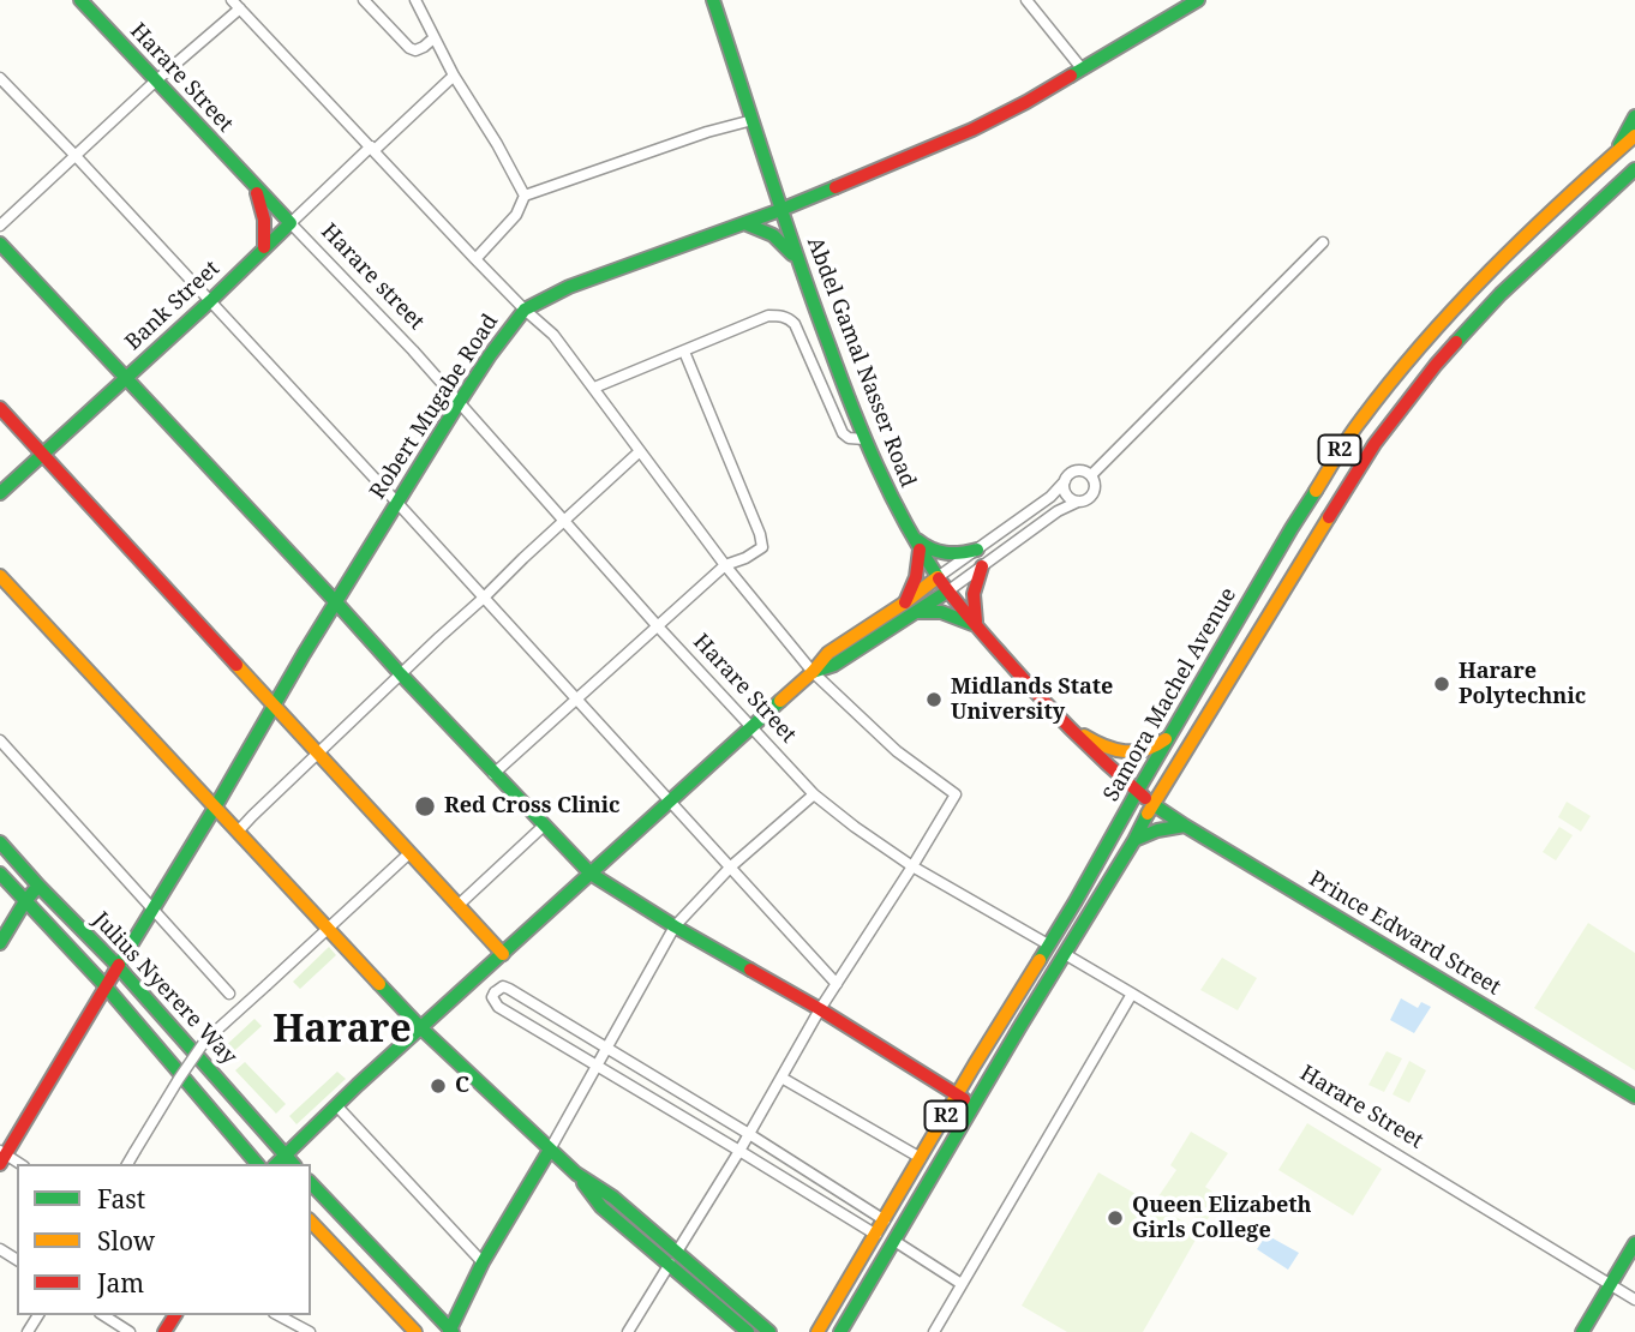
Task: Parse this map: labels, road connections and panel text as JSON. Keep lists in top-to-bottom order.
{
  "streets": {
    "main road": [
      "Harare Street",
      "Harare street",
      "Bank Street",
      "Abdel Gamal Nasser Road",
      "Robert Mugabe Road",
      "R2",
      "Samora Machel Avenue",
      "Prince Edward Street",
      "Julius Nyerere Way"
    ]
  },
  "crossings": [
    ["Harare Street", "Harare street"],
    ["Harare Street", "Robert Mugabe Road"],
    ["Harare Street", "Samora Machel Avenue"],
    ["Harare street", "Bank Street"],
    ["Harare street", "Robert Mugabe Road"],
    ["Abdel Gamal Nasser Road", "Robert Mugabe Road"],
    ["Abdel Gamal Nasser Road", "Samora Machel Avenue"],
    ["Abdel Gamal Nasser Road", "Prince Edward Street"],
    ["Robert Mugabe Road", "Julius Nyerere Way"],
    ["Samora Machel Avenue", "Prince Edward Street"]
  ],
  "districts": ["Harare"],
  "places": [
    "Harare Polytechnic",
    "Midlands State University",
    "Red Cross Clinic",
    "C",
    "Queen Elizabeth Girls College"
  ],
  "legend": ["Fast", "Slow", "Jam"]
}
